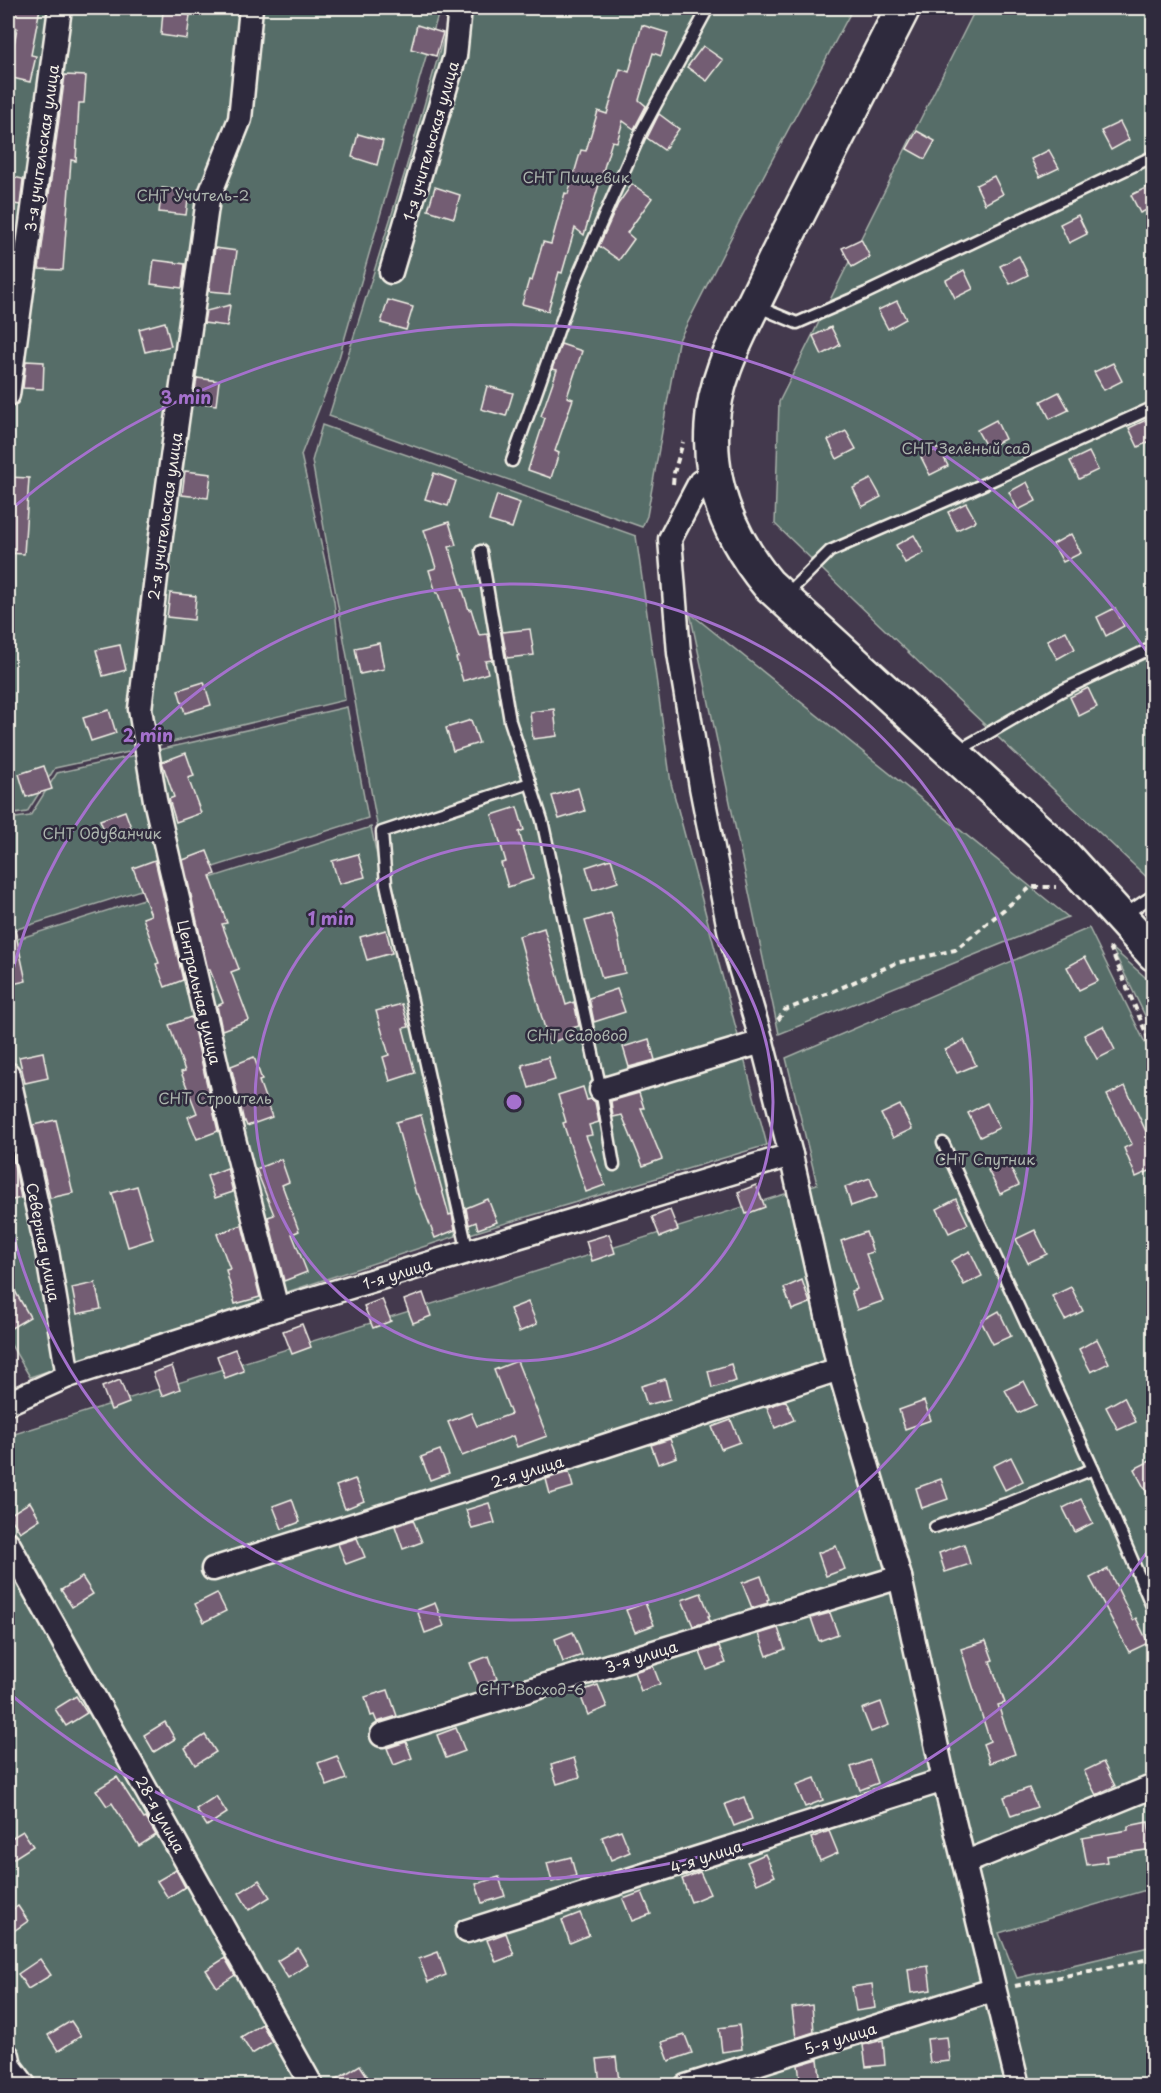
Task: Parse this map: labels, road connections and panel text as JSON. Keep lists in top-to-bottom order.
{
  "streets": {
    "street": [
      "1-я учительская улица",
      "3-я учительская улица",
      "2-я учительская улица",
      "Центральная улица",
      "Северная улица",
      "1-я улица",
      "2-я улица",
      "3-я улица",
      "28-я улица",
      "4-я улица",
      "5-я улица"
    ]
  },
  "crossings": [
    ["2-я учительская улица", "Центральная улица"],
    ["Центральная улица", "1-я улица"],
    ["Северная улица", "1-я улица"]
  ],
  "parks": [
    "СНТ Пищевик",
    "СНТ Учитель-2",
    "СНТ Зелёный сад",
    "СНТ Одуванчик",
    "СНТ Садовод",
    "СНТ Строитель",
    "СНТ Спутник",
    "СНТ Восход-6"
  ],
  "rings": ["3 min", "2 min", "1 min"]
}
